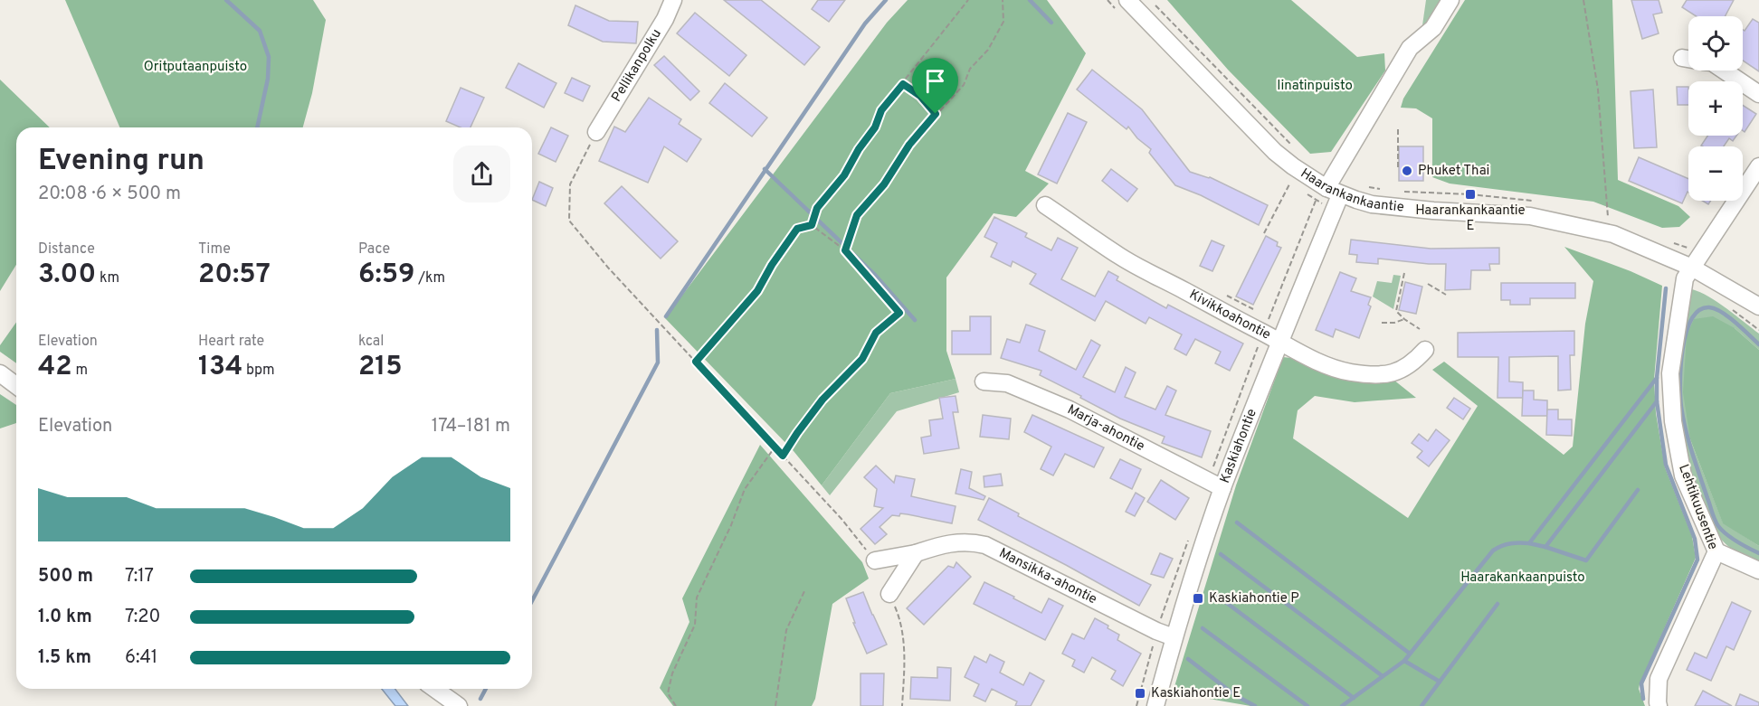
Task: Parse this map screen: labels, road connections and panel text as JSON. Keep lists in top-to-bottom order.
{
  "streets": {
    "street": [
      "Pellikanpolku",
      "Haarankankaantie",
      "Kivikkoahontie",
      "Marja-ahontie",
      "Kaskiahontie",
      "Lehtikuusentie",
      "Mansikka-ahontie"
    ]
  },
  "crossings": [
    ["Haarankankaantie", "Kaskiahontie"],
    ["Haarankankaantie", "Lehtikuusentie"],
    ["Kivikkoahontie", "Kaskiahontie"],
    ["Marja-ahontie", "Kaskiahontie"],
    ["Kaskiahontie", "Mansikka-ahontie"]
  ],
  "parks": ["Oritputaanpuisto", "Iinatinpuisto", "Haarakankaanpuisto"],
  "places": {
    "other": ["Phuket Thai"],
    "transit": ["Haarankankaantie E", "Kaskiahontie P", "Kaskiahontie E"]
  },
  "page": {
    "map_buttons": ["+", "−"],
    "heading": ["Evening run", "20:08 · 6 × 500 m"],
    "stats": [
      ["Distance", "3.00 km"],
      ["Time", "20:57"],
      ["Pace", "6:59 /km"],
      ["Elevation", "42 m"],
      ["Heart rate", "134 bpm"],
      ["kcal", "215"]
    ],
    "chart": ["Elevation", "174–181 m"],
    "list": [
      {
        "name": "500 m",
        "note": "7:17"
      },
      {
        "name": "1.0 km",
        "note": "7:20"
      },
      {
        "name": "1.5 km",
        "note": "6:41"
      }
    ]
  }
}
